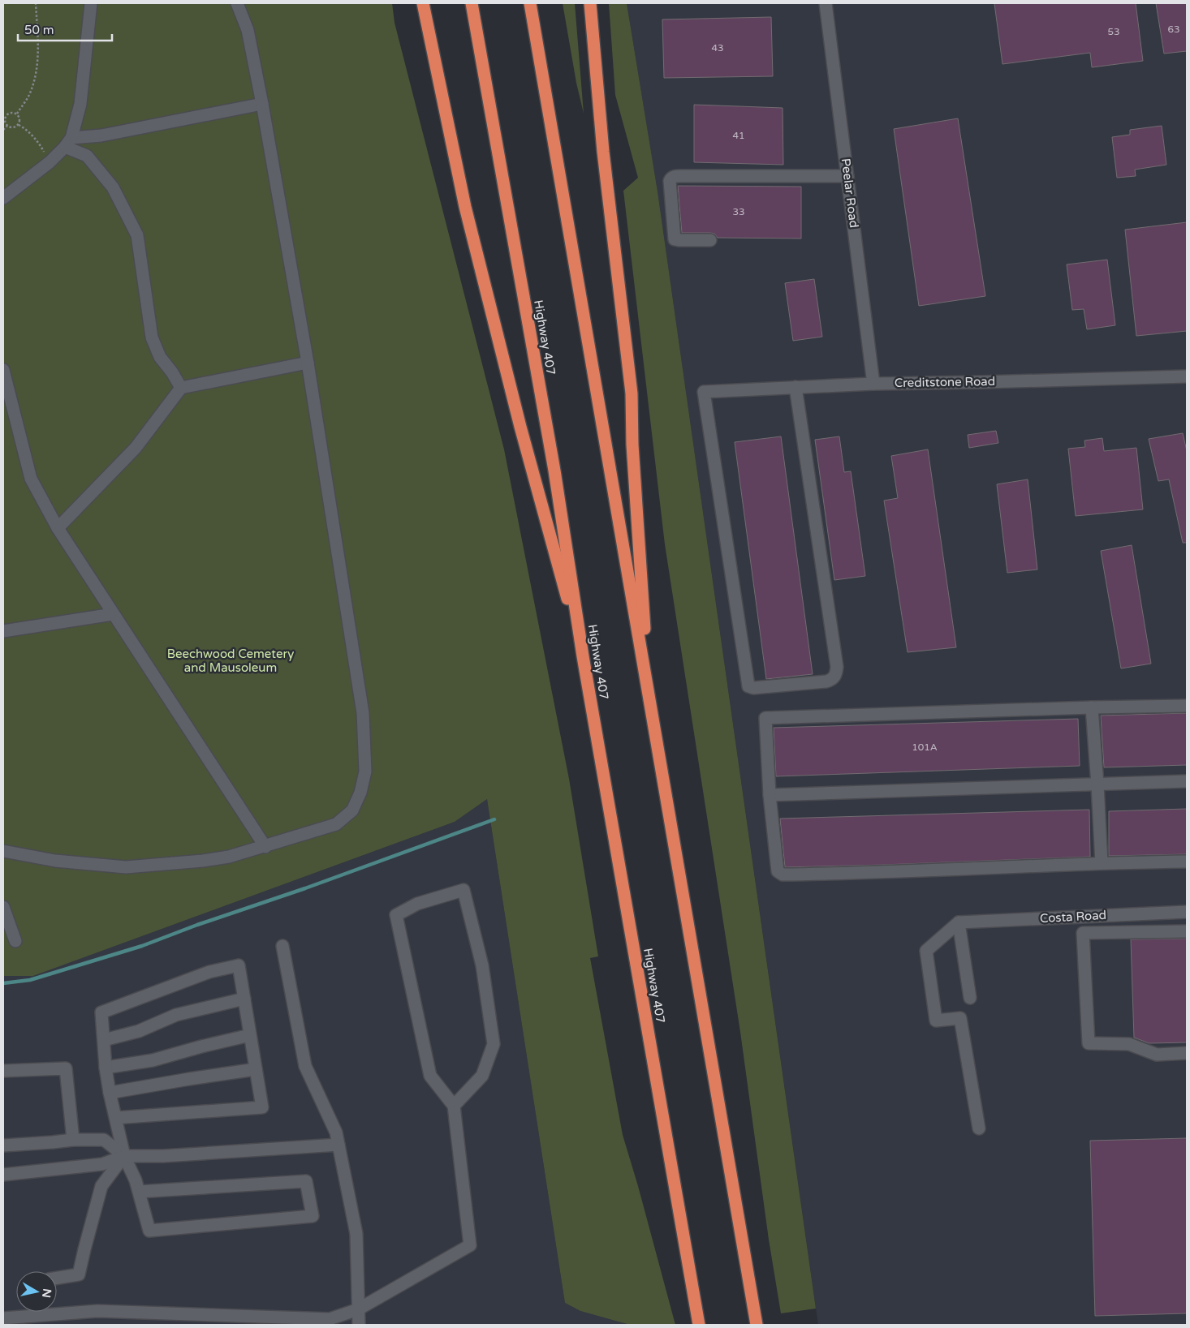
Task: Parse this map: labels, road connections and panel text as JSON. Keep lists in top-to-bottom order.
{
  "streets": {
    "highway": ["Highway 407"],
    "street": ["Peelar Road", "Creditstone Road", "Costa Road"]
  },
  "crossings": [
    ["Peelar Road", "Creditstone Road"]
  ],
  "parks": ["Beechwood Cemetery and Mausoleum"],
  "house_numbers": [
    "63",
    "53",
    "43",
    "41",
    "33",
    "101A"
  ],
  "scale_bar": "50 m",
  "north": "right"
}
